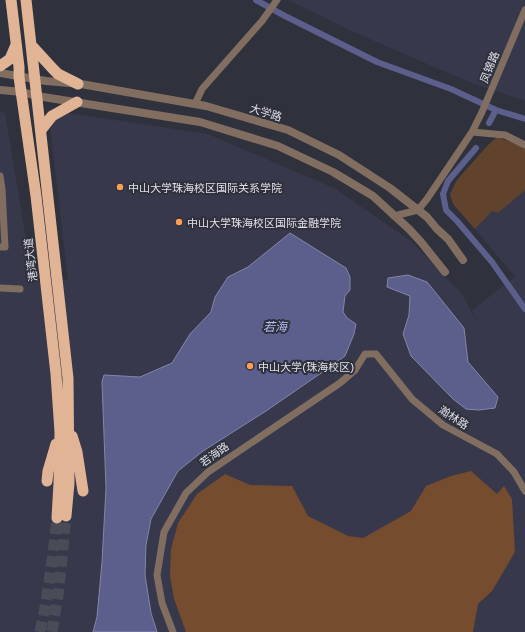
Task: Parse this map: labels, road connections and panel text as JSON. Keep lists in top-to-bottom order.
{
  "streets": {
    "highway": ["港湾大道"],
    "street": [
      "凤锦路",
      "大学路",
      "瀚林路",
      "若海路"
    ]
  },
  "crossings": [
    ["凤锦路", "大学路"],
    ["大学路", "港湾大道"],
    ["瀚林路", "若海路"]
  ],
  "water": ["若海"],
  "places": ["中山大学珠海校区国际关系学院", "中山大学珠海校区国际金融学院", "中山大学(珠海校区)"]
}
